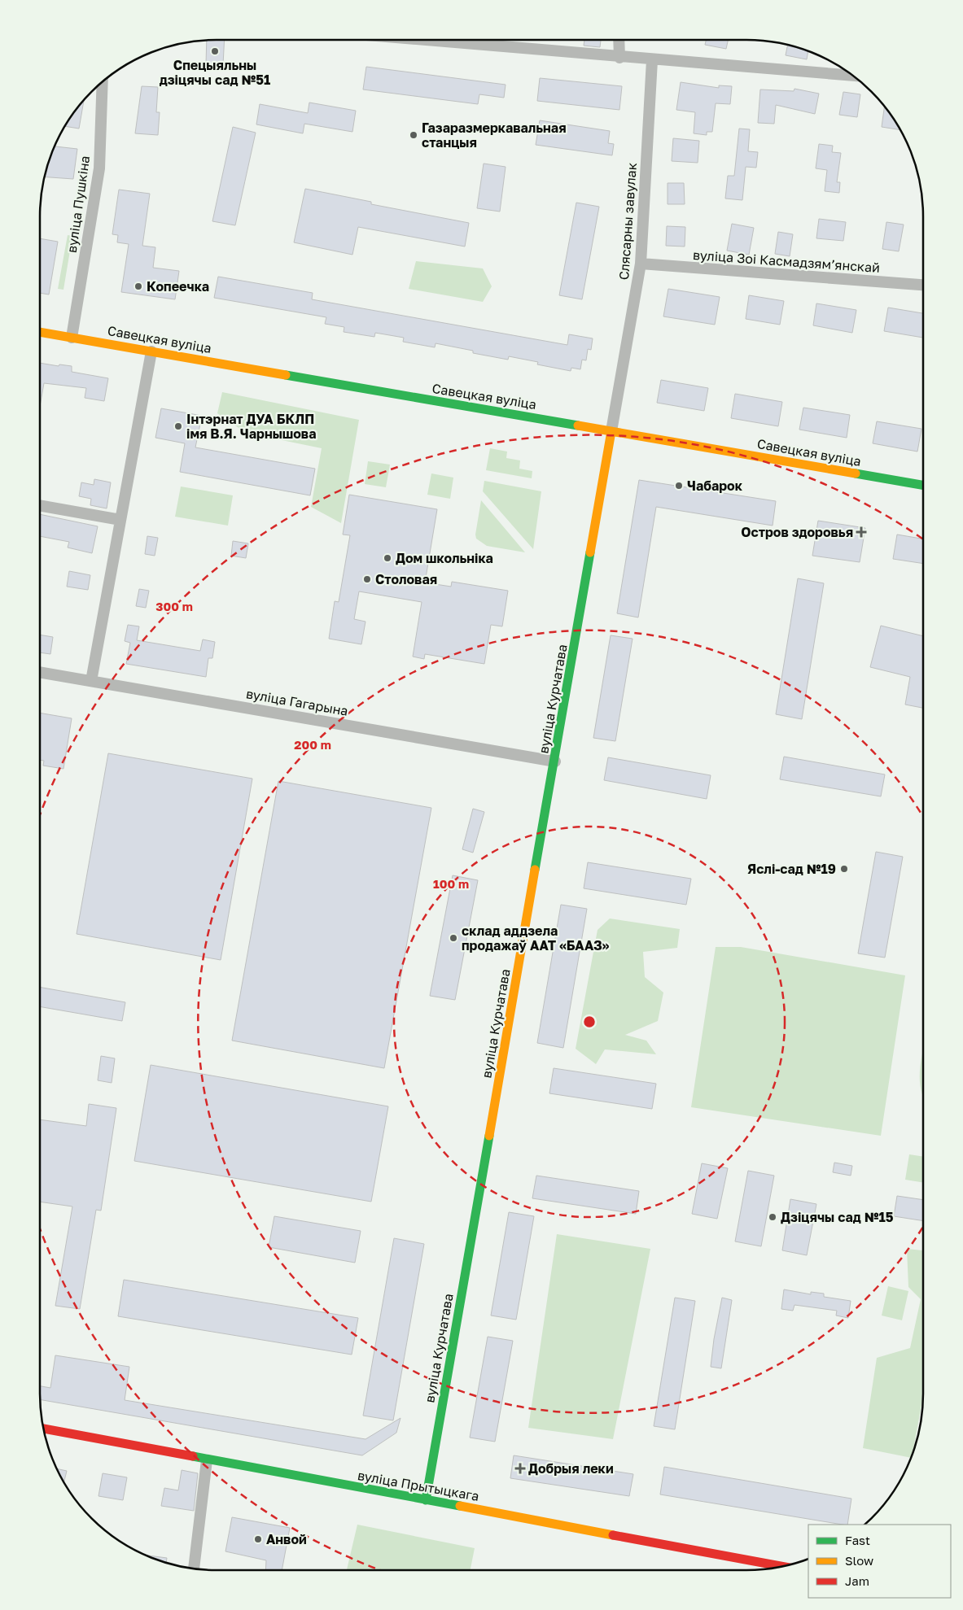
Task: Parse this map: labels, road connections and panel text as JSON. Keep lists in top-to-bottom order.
{
  "streets": {
    "main road": ["Савецкая вуліца", "вуліца Курчатава", "вуліца Прытыцкага"],
    "street": [
      "вуліца Пушкіна",
      "Слясарны завулак",
      "вуліца Зоі Касмадзямʼянскай",
      "вуліца Гагарына"
    ]
  },
  "crossings": [
    ["вуліца Пушкіна", "Савецкая вуліца"],
    ["Слясарны завулак", "вуліца Зоі Касмадзямʼянскай"],
    ["Слясарны завулак", "Савецкая вуліца"],
    ["Слясарны завулак", "вуліца Курчатава"],
    ["Савецкая вуліца", "вуліца Курчатава"],
    ["вуліца Курчатава", "вуліца Гагарына"],
    ["вуліца Курчатава", "вуліца Прытыцкага"]
  ],
  "places": {
    "other": [
      "Спецыяльны дзіцячы сад №51",
      "Газаразмеркавальная станцыя",
      "Копеечка",
      "Інтэрнат ДУА БКЛП імя В.Я. Чарнышова",
      "Чабарок",
      "Дом школьніка",
      "Столовая",
      "Яслі-сад №19",
      "склад аддзела продажаў ААТ «БААЗ»",
      "Дзіцячы сад №15",
      "Анвой"
    ],
    "health": ["Остров здоровья", "Добрыя леки"]
  },
  "legend": ["Fast", "Slow", "Jam"],
  "rings": ["300 m", "200 m", "100 m"]
}
